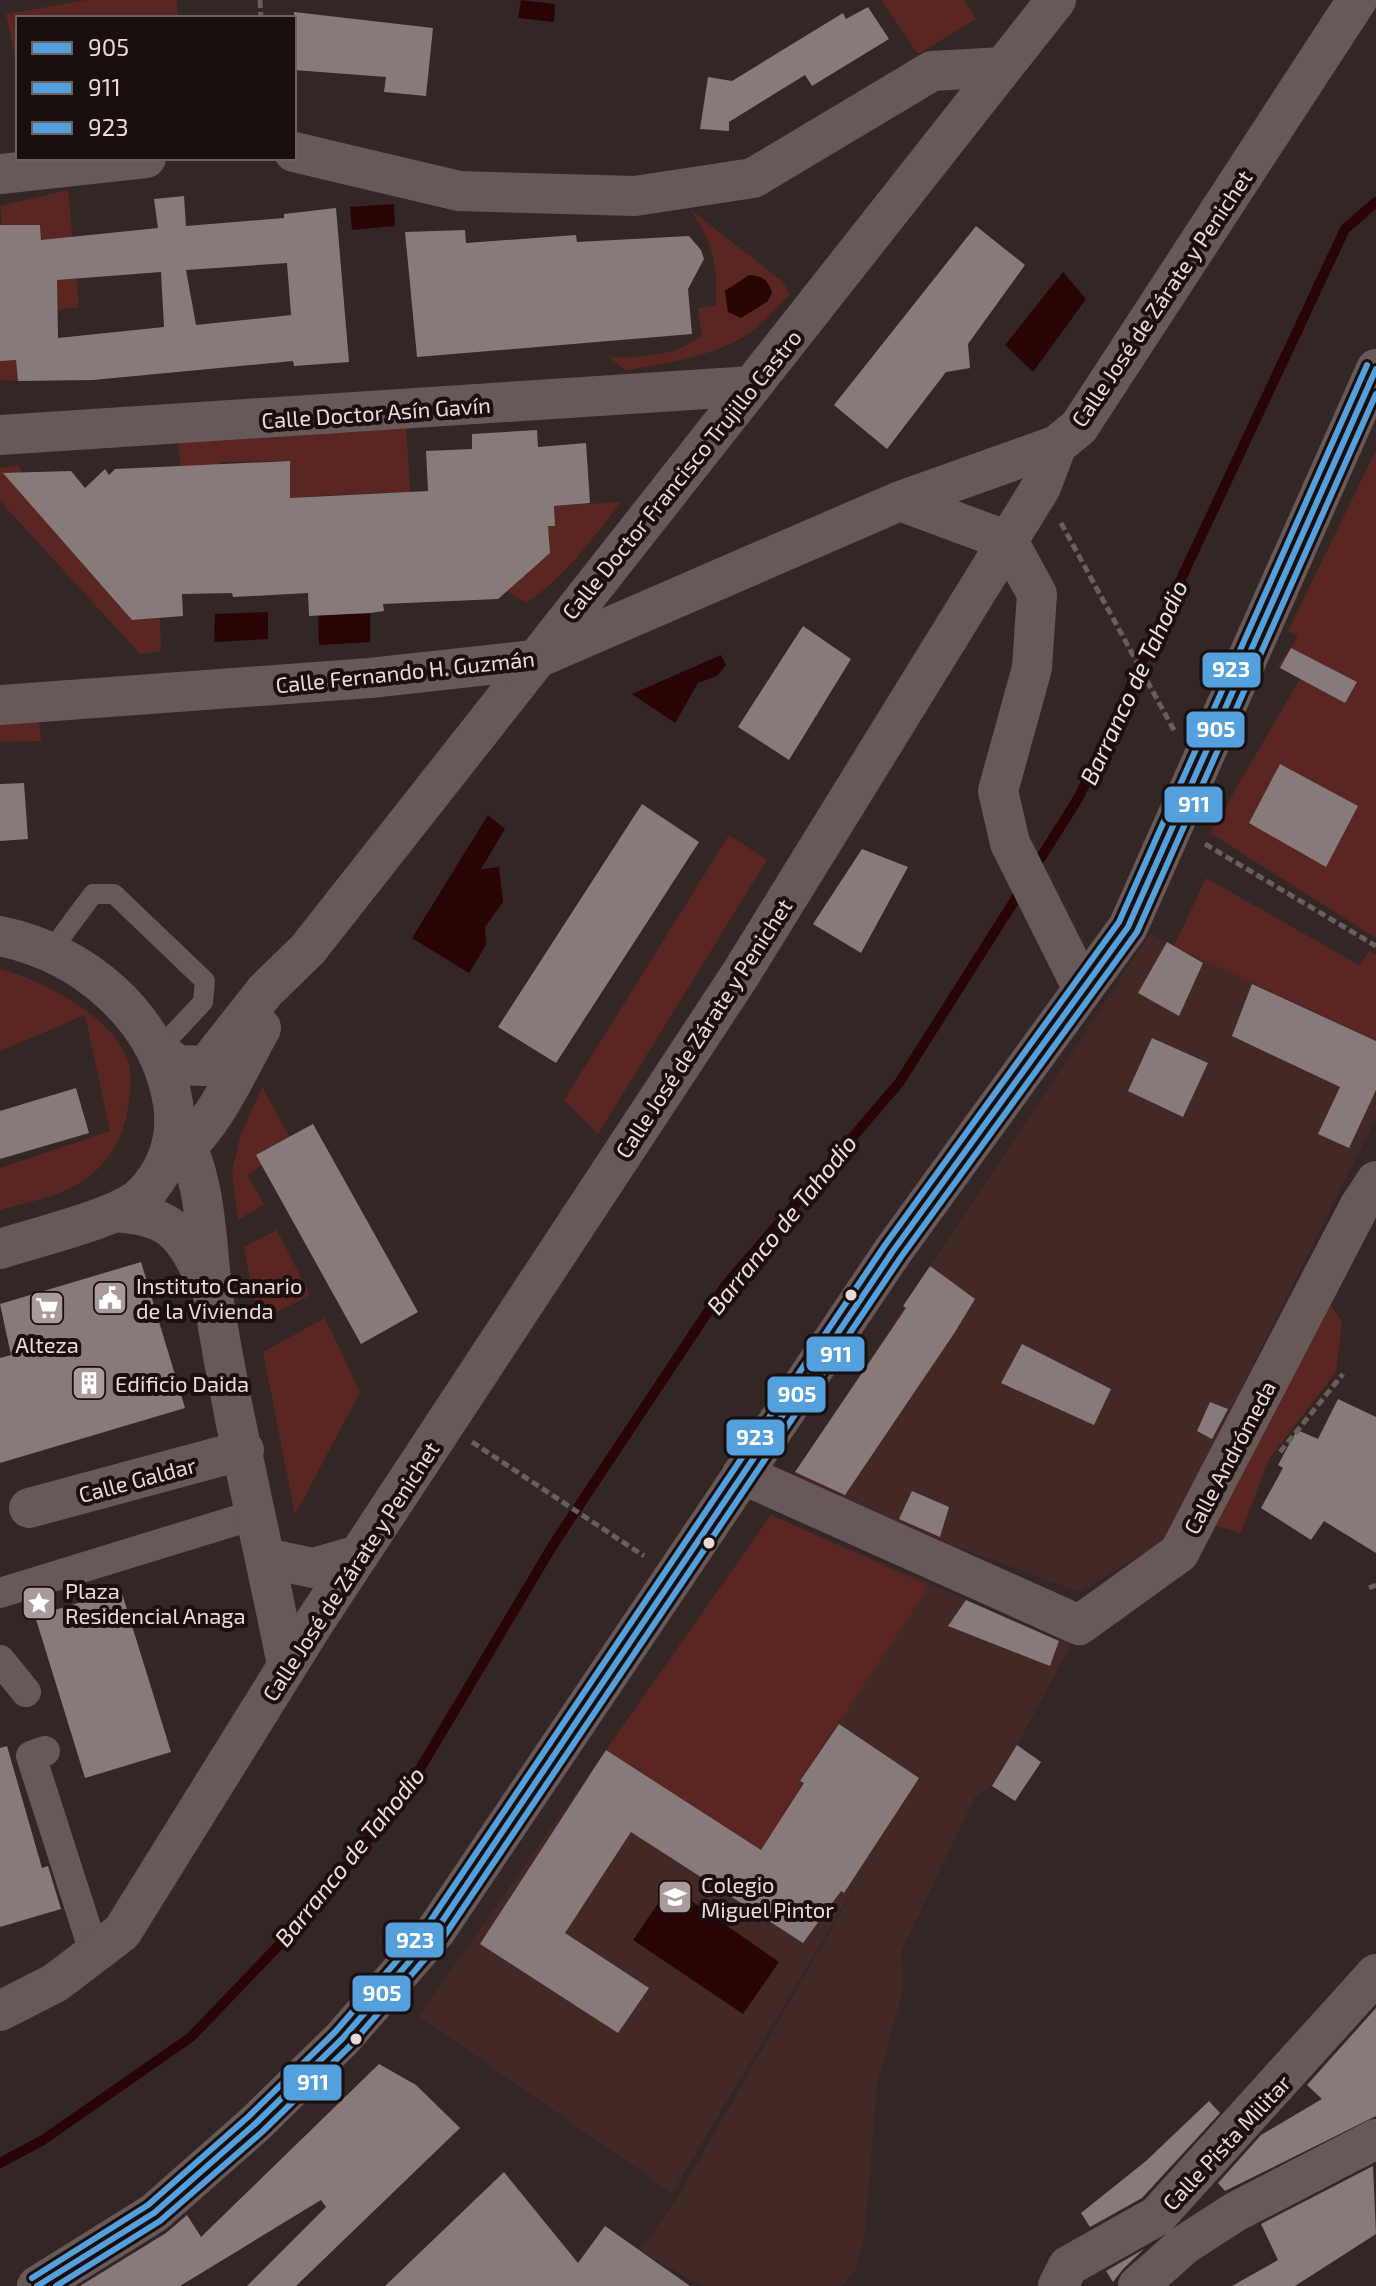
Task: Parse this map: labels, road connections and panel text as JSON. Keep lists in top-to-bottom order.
{
  "streets": {
    "street": [
      "Calle José de Zárate y Penichet",
      "Calle Doctor Asín Gavín",
      "Calle Doctor Francisco Trujillo Castro",
      "Calle Fernando H. Guzmán",
      "Calle Andrómeda",
      "Calle Galdar",
      "Calle Pista Militar"
    ]
  },
  "crossings": [
    ["Calle José de Zárate y Penichet", "Calle Fernando H. Guzmán"],
    ["Calle Doctor Asín Gavín", "Calle Doctor Francisco Trujillo Castro"],
    ["Calle Doctor Francisco Trujillo Castro", "Calle Fernando H. Guzmán"]
  ],
  "water": ["Barranco de Tahodio"],
  "places": {
    "public building": ["Instituto Canario de la Vivienda"],
    "supermarket": ["Alteza"],
    "building": ["Edificio Daida"],
    "place": ["Plaza Residencial Anaga"],
    "school or university": ["Colegio Miguel Pintor"]
  },
  "lines": ["transit line 923", "transit line 905", "transit line 911"],
  "legend": ["905", "911", "923"]
}
